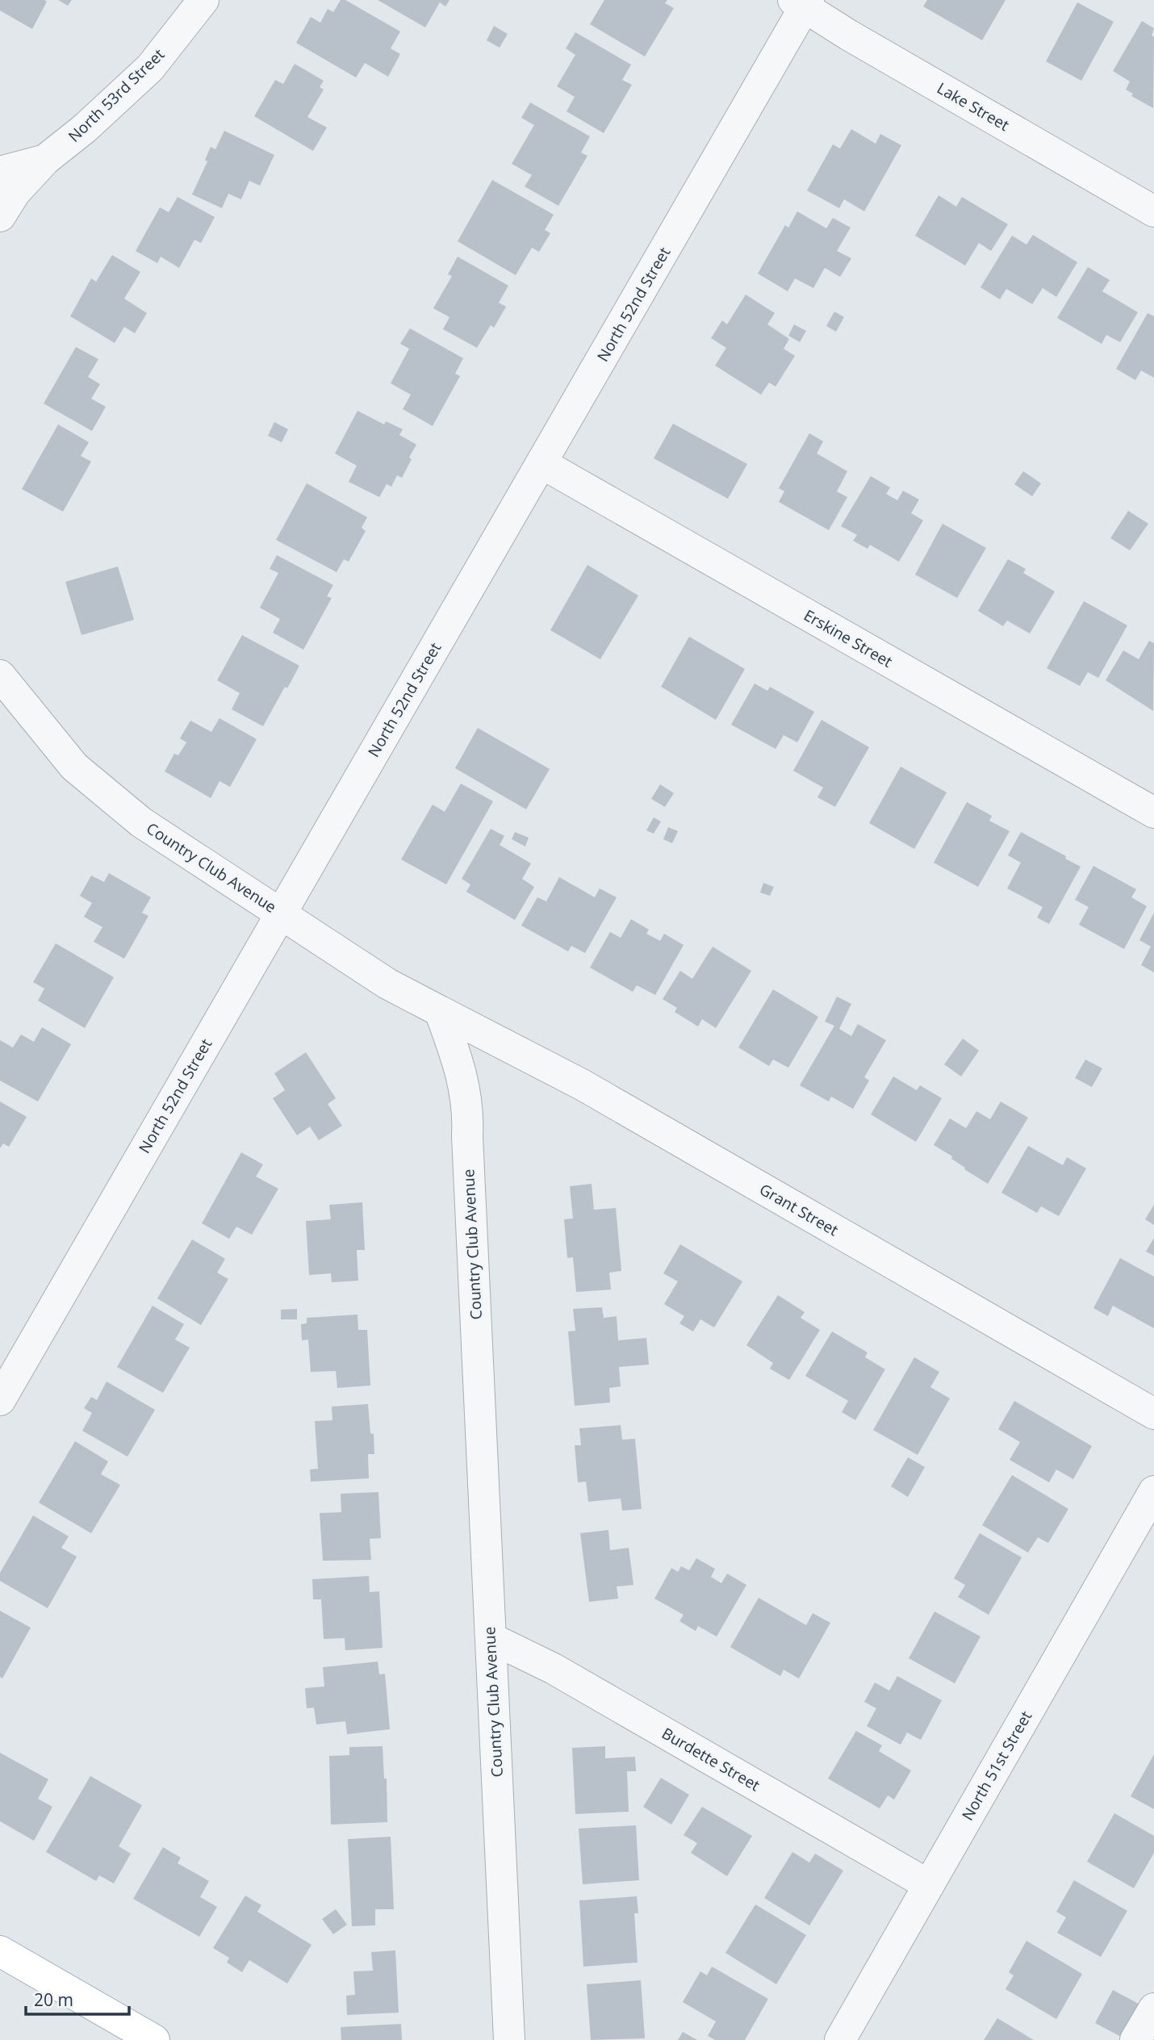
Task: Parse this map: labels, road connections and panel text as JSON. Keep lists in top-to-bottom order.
{
  "streets": {
    "street": [
      "North 53rd Street",
      "Lake Street",
      "North 52nd Street",
      "Erskine Street",
      "Country Club Avenue",
      "Grant Street",
      "Burdette Street",
      "North 51st Street"
    ]
  },
  "crossings": [
    ["Lake Street", "North 52nd Street"],
    ["North 52nd Street", "Erskine Street"],
    ["North 52nd Street", "Country Club Avenue"],
    ["Country Club Avenue", "Grant Street"],
    ["Country Club Avenue", "Burdette Street"],
    ["Burdette Street", "North 51st Street"]
  ],
  "scale_bar": "20 m"
}
